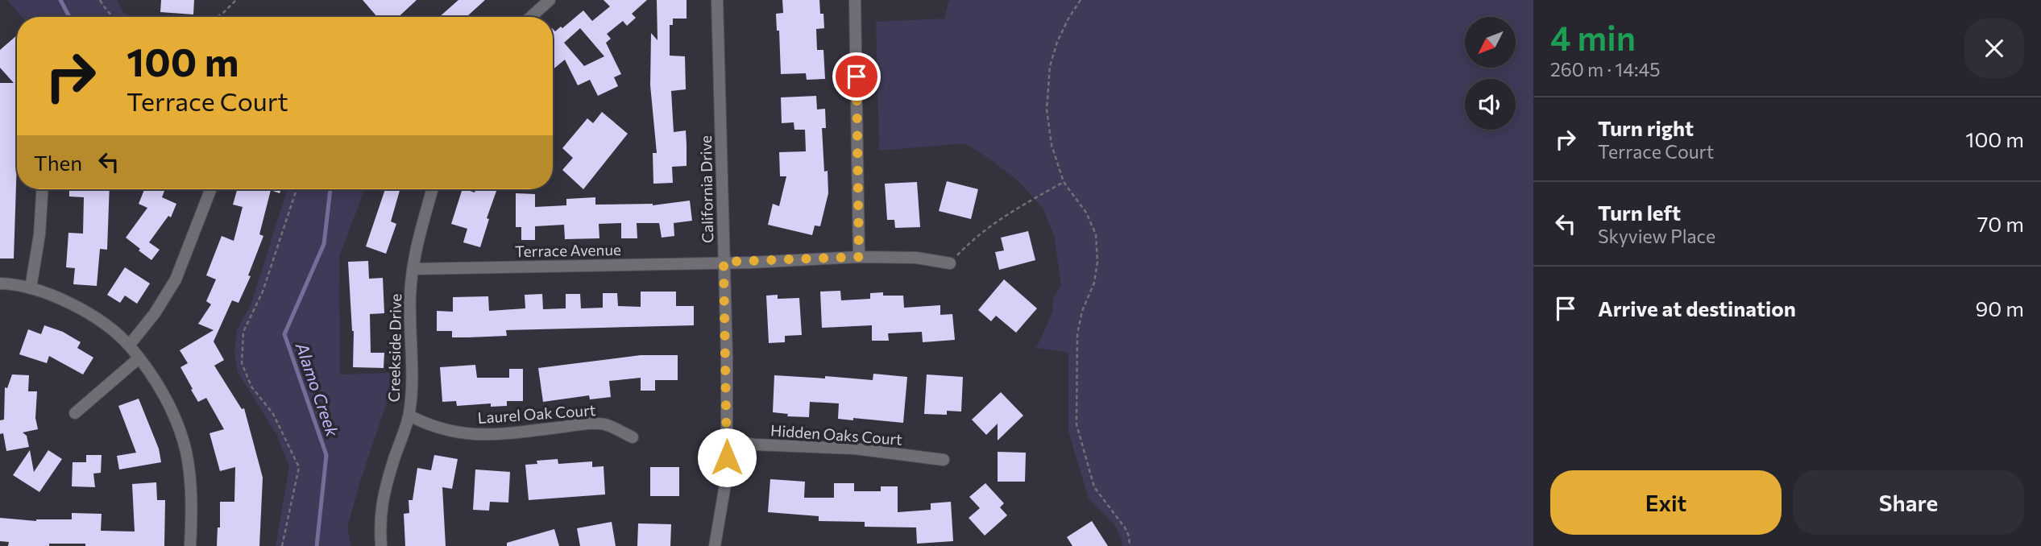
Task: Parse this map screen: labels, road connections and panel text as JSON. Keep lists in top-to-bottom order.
{
  "streets": {
    "street": [
      "California Drive",
      "Terrace Avenue",
      "Creekside Drive",
      "Laurel Oak Court",
      "Hidden Oaks Court"
    ]
  },
  "crossings": [
    ["California Drive", "Terrace Avenue"],
    ["California Drive", "Hidden Oaks Court"],
    ["Terrace Avenue", "Creekside Drive"],
    ["Creekside Drive", "Laurel Oak Court"]
  ],
  "water": ["Alamo Creek"],
  "north": "bottom left",
  "page": {
    "heading": ["4 min", "260 m · 14:45"],
    "turn": ["100 m", "Terrace Court"],
    "list": [
      {
        "name": "Turn right",
        "note": "Terrace Court",
        "value": "100 m"
      },
      {
        "name": "Turn left",
        "note": "Skyview Place",
        "value": "70 m"
      },
      {
        "name": "Arrive at destination",
        "value": "90 m"
      }
    ],
    "then": "Then",
    "buttons": ["Exit", "Share"]
  }
}
